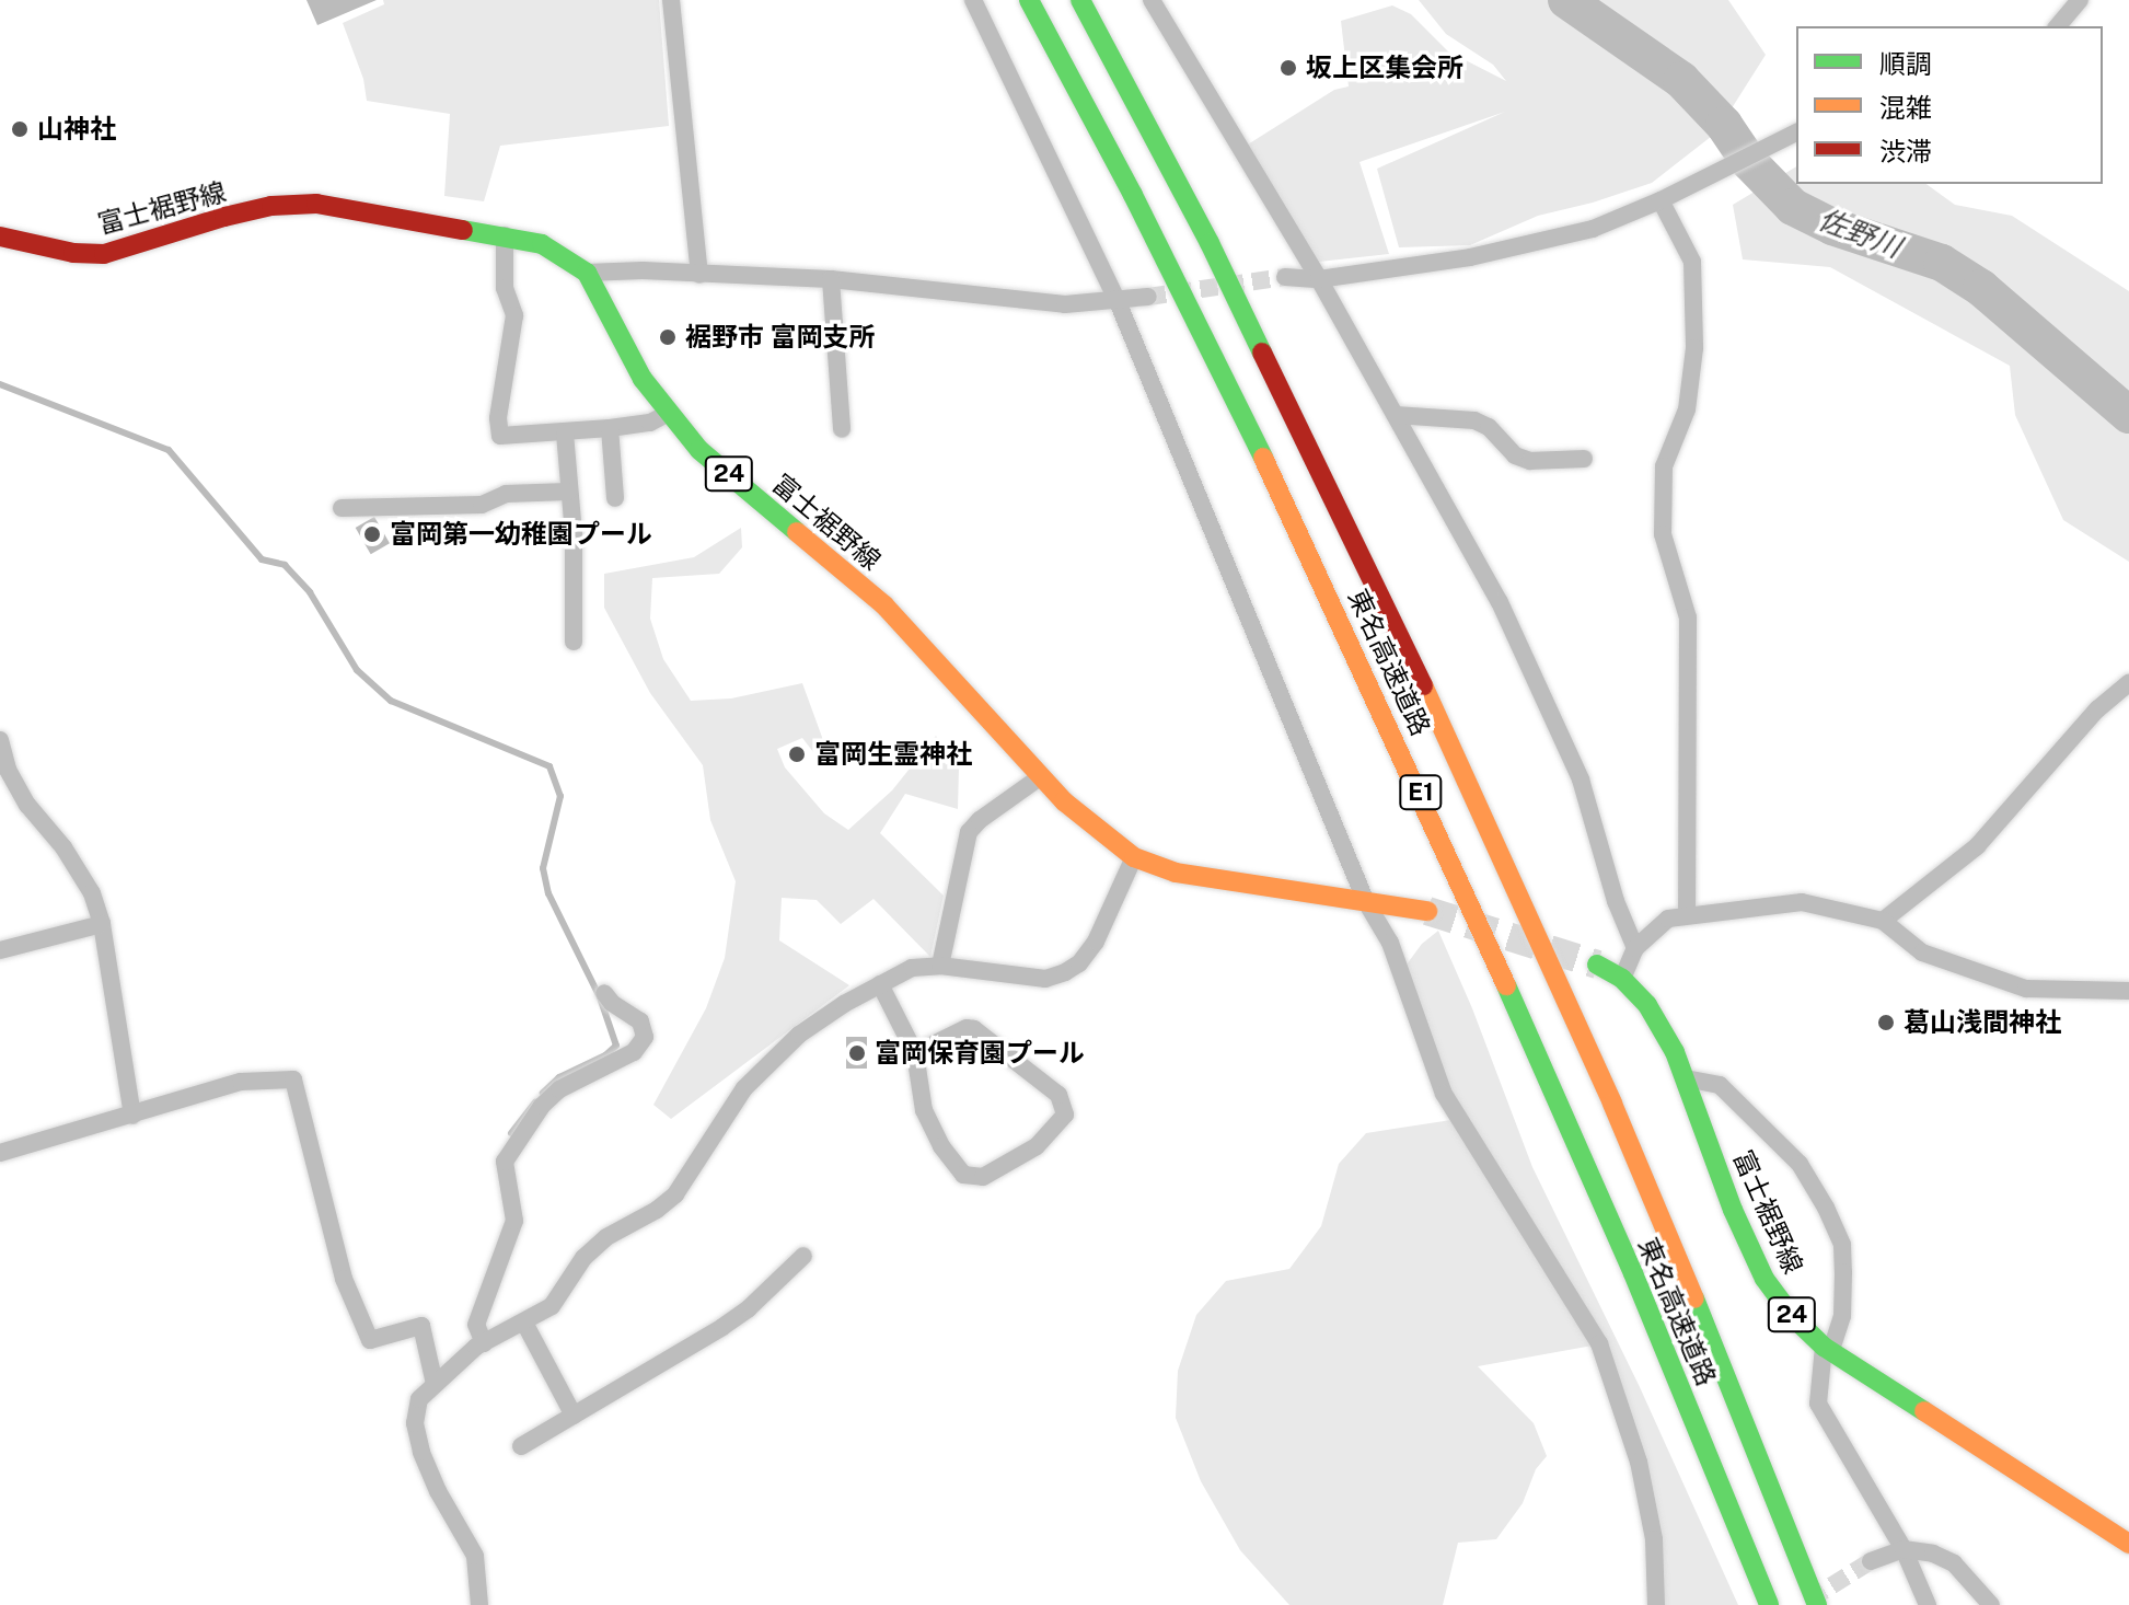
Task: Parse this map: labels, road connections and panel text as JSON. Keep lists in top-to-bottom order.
{
  "streets": {
    "main road": [
      "富士裾野線",
      "24",
      "東名高速道路",
      "E1"
    ]
  },
  "water": ["佐野川"],
  "places": [
    "坂上区集会所",
    "山神社",
    "裾野市 富岡支所",
    "富岡第一幼稚園プール",
    "富岡生霊神社",
    "葛山浅間神社",
    "富岡保育園プール"
  ],
  "legend": ["順調", "混雑", "渋滞"]
}
